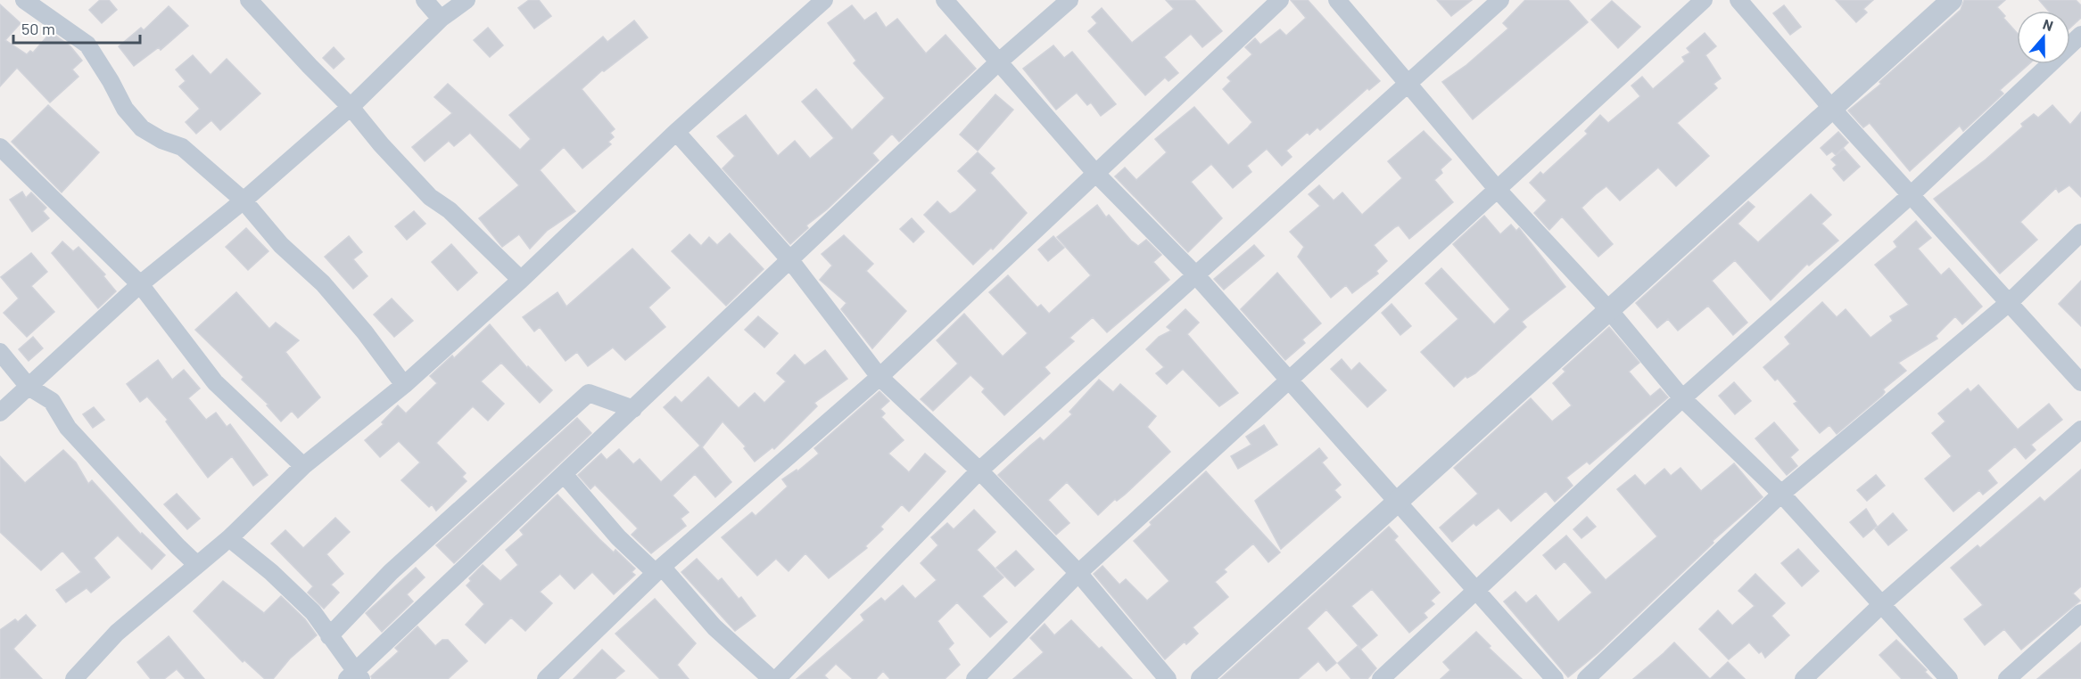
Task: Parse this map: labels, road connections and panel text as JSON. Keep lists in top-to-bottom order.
{
  "scale_bar": "50 m",
  "north": "top"
}
